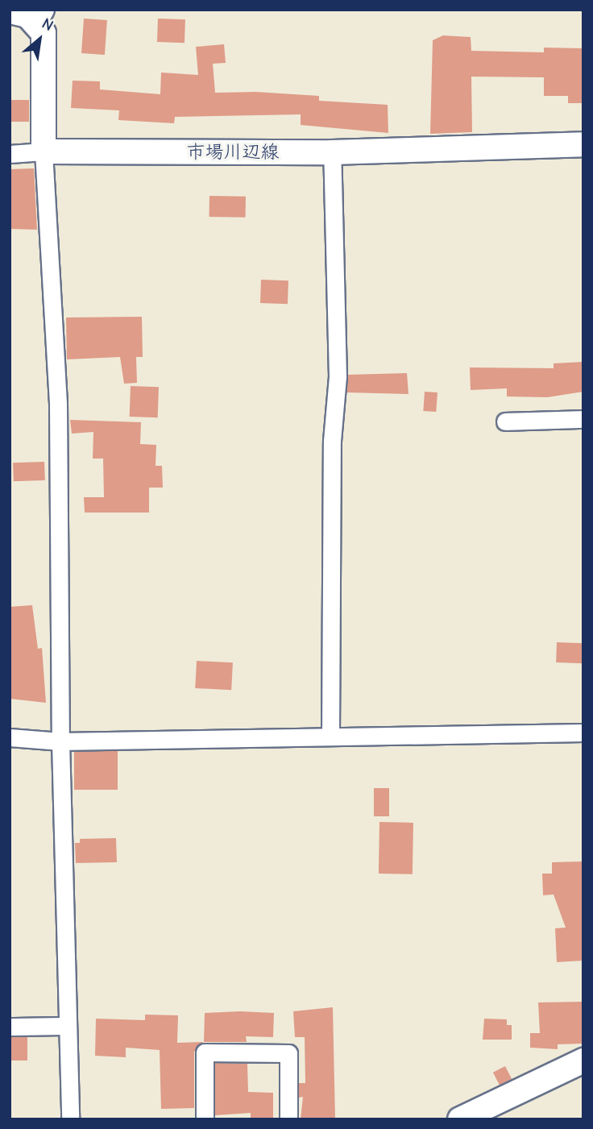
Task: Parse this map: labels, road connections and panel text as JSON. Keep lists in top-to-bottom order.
{
  "streets": {
    "main road": ["市場川辺線"]
  },
  "north": "top right"
}
